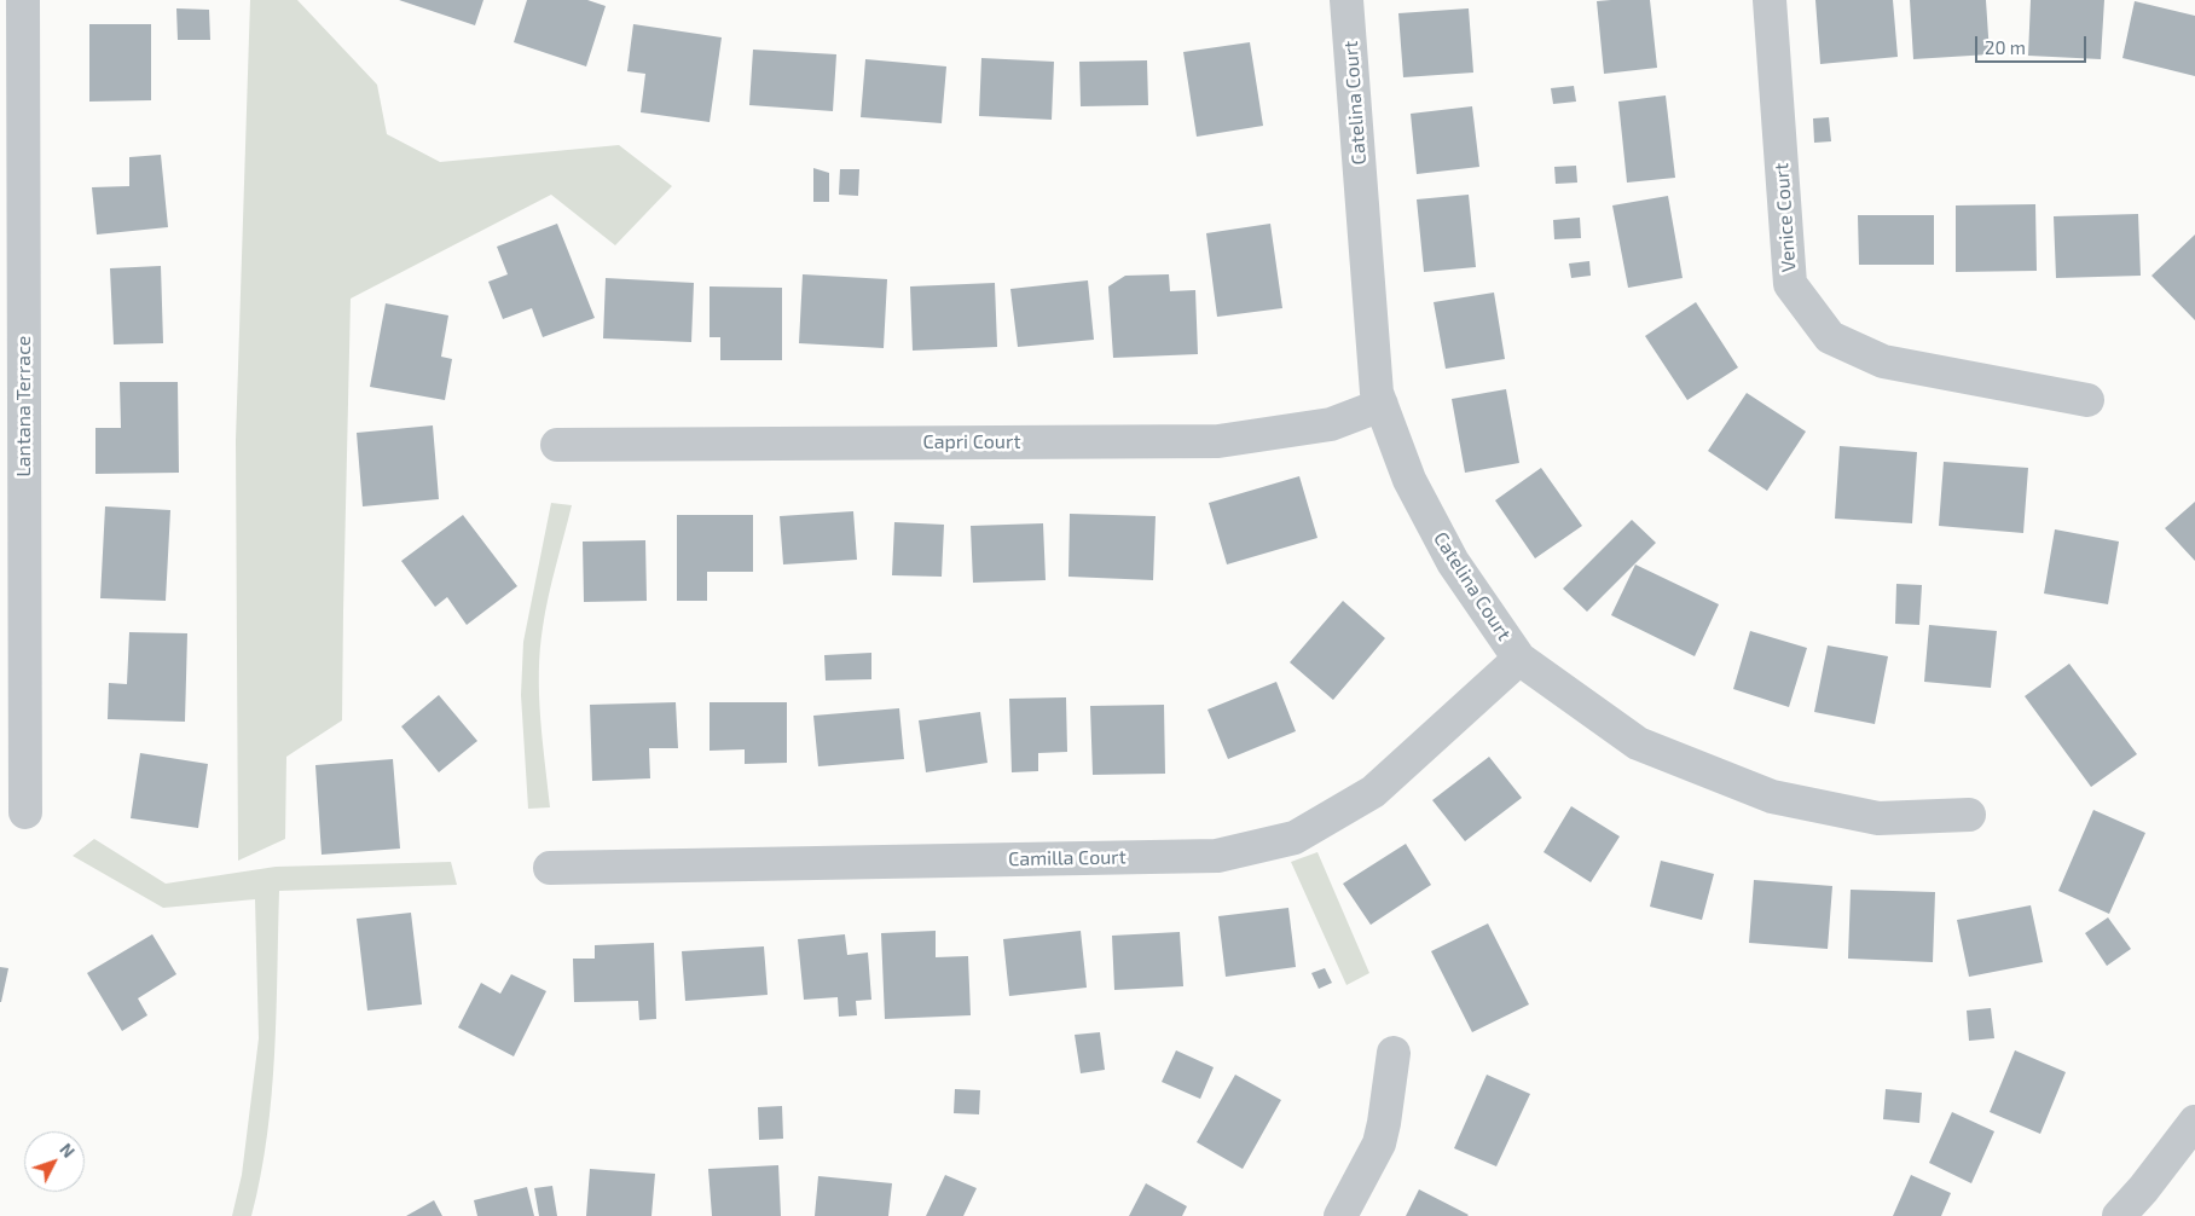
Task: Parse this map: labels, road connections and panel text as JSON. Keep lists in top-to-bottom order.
{
  "streets": {
    "street": [
      "Catelina Court",
      "Venice Court",
      "Lantana Terrace",
      "Capri Court",
      "Camilla Court"
    ]
  },
  "crossings": [
    ["Catelina Court", "Capri Court"],
    ["Catelina Court", "Camilla Court"]
  ],
  "scale_bar": "20 m",
  "north": "top right"
}
